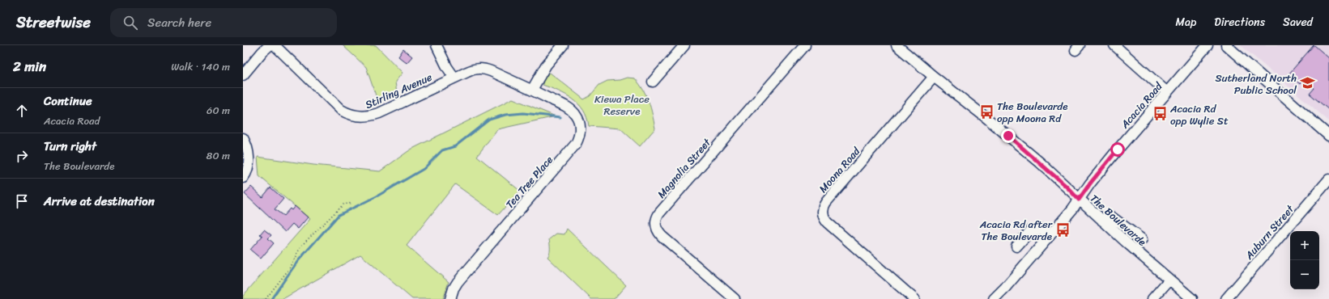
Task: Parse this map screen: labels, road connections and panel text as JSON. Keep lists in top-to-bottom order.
{
  "streets": {
    "street": [
      "Stirling Avenue",
      "Acacia Road",
      "Magnolia Street",
      "Moona Road",
      "Tea Tree Place",
      "The Boulevarde",
      "Auburn Street"
    ]
  },
  "crossings": [
    ["Stirling Avenue", "Tea Tree Place"],
    ["Acacia Road", "The Boulevarde"],
    ["Moona Road", "The Boulevarde"]
  ],
  "parks": ["Kiewa Place Reserve"],
  "places": {
    "school or university": ["Sutherland North Public School"],
    "bus stop": ["The Boulevarde opp Moona Rd", "Acacia Rd opp Wylie St", "Acacia Rd after The Boulevarde"]
  },
  "page": {
    "header": "Streetwise",
    "search": "Search here",
    "nav": ["Map", "Directions", "Saved"],
    "heading": ["2 min", "Walk · 140 m"],
    "list": [
      ["Continue", "Acacia Road", "60 m"],
      ["Turn right", "The Boulevarde", "80 m"],
      "Arrive at destination"
    ],
    "map_buttons": ["+", "−"]
  }
}
